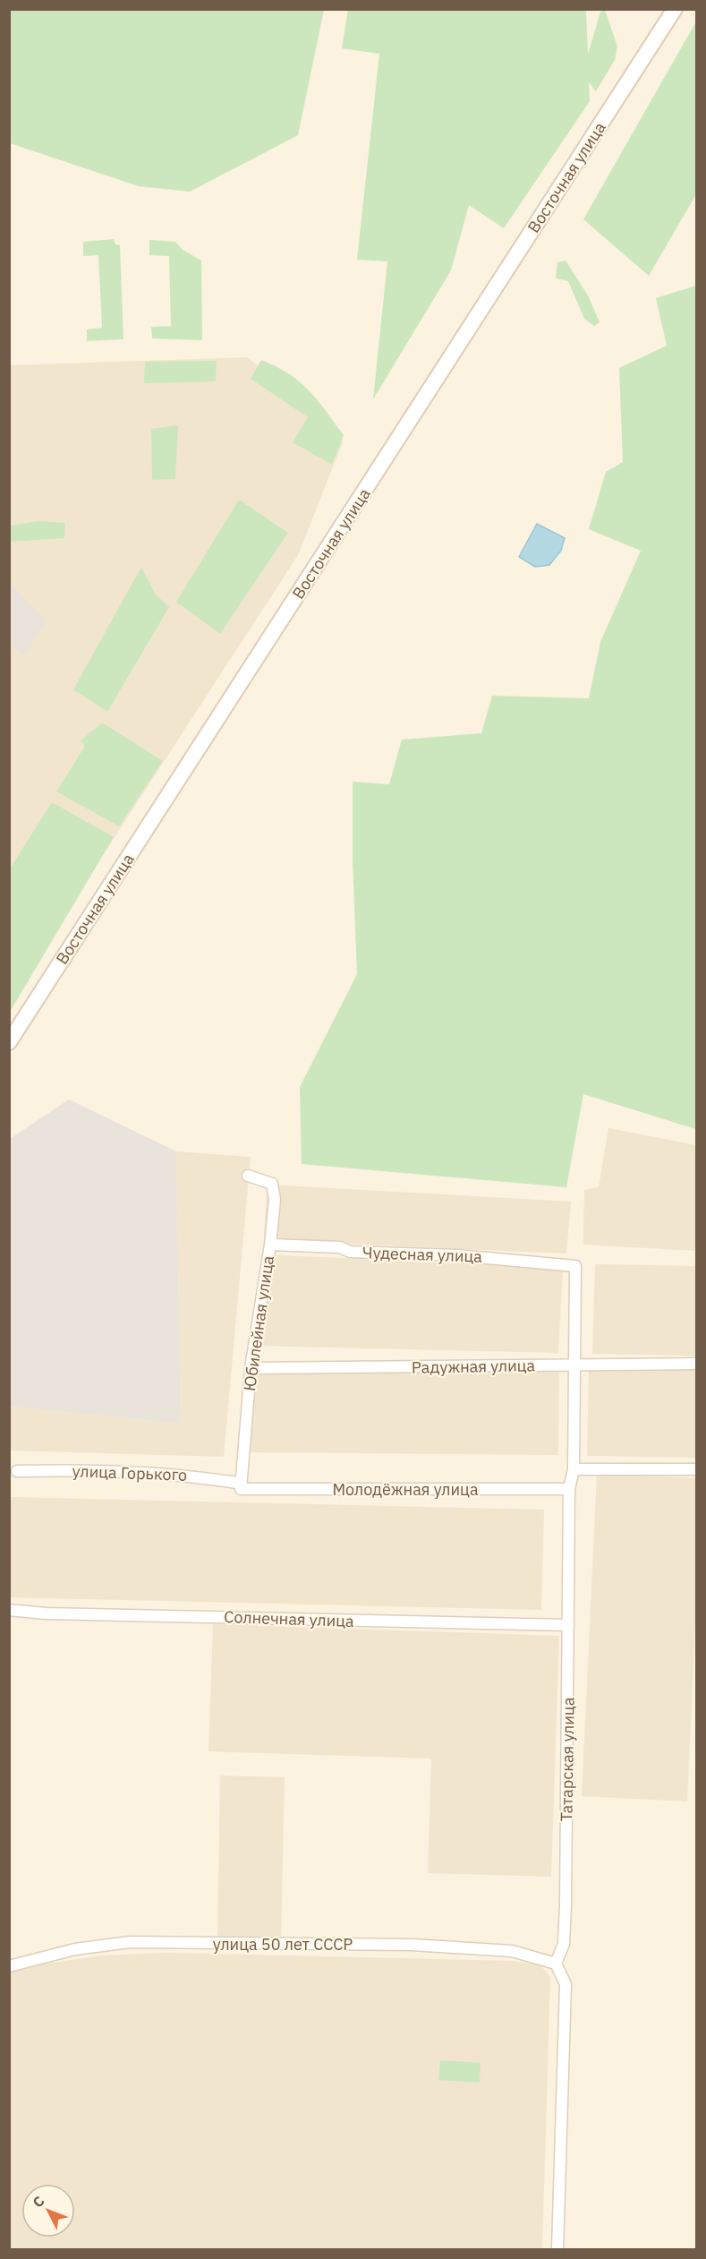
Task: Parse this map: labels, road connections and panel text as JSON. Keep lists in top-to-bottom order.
{
  "streets": {
    "main road": ["Восточная улица"],
    "street": [
      "Чудесная улица",
      "Юбилейная улица",
      "Радужная улица",
      "улица Горького",
      "Молодёжная улица",
      "Солнечная улица",
      "Татарская улица",
      "улица 50 лет СССР"
    ]
  },
  "crossings": [
    ["Чудесная улица", "Юбилейная улица"],
    ["Чудесная улица", "Татарская улица"],
    ["Юбилейная улица", "Радужная улица"],
    ["Юбилейная улица", "улица Горького"],
    ["Юбилейная улица", "Молодёжная улица"],
    ["Радужная улица", "Татарская улица"],
    ["улица Горького", "Молодёжная улица"],
    ["Молодёжная улица", "Татарская улица"],
    ["Солнечная улица", "Татарская улица"],
    ["Татарская улица", "улица 50 лет СССР"]
  ],
  "north": "top left"
}
